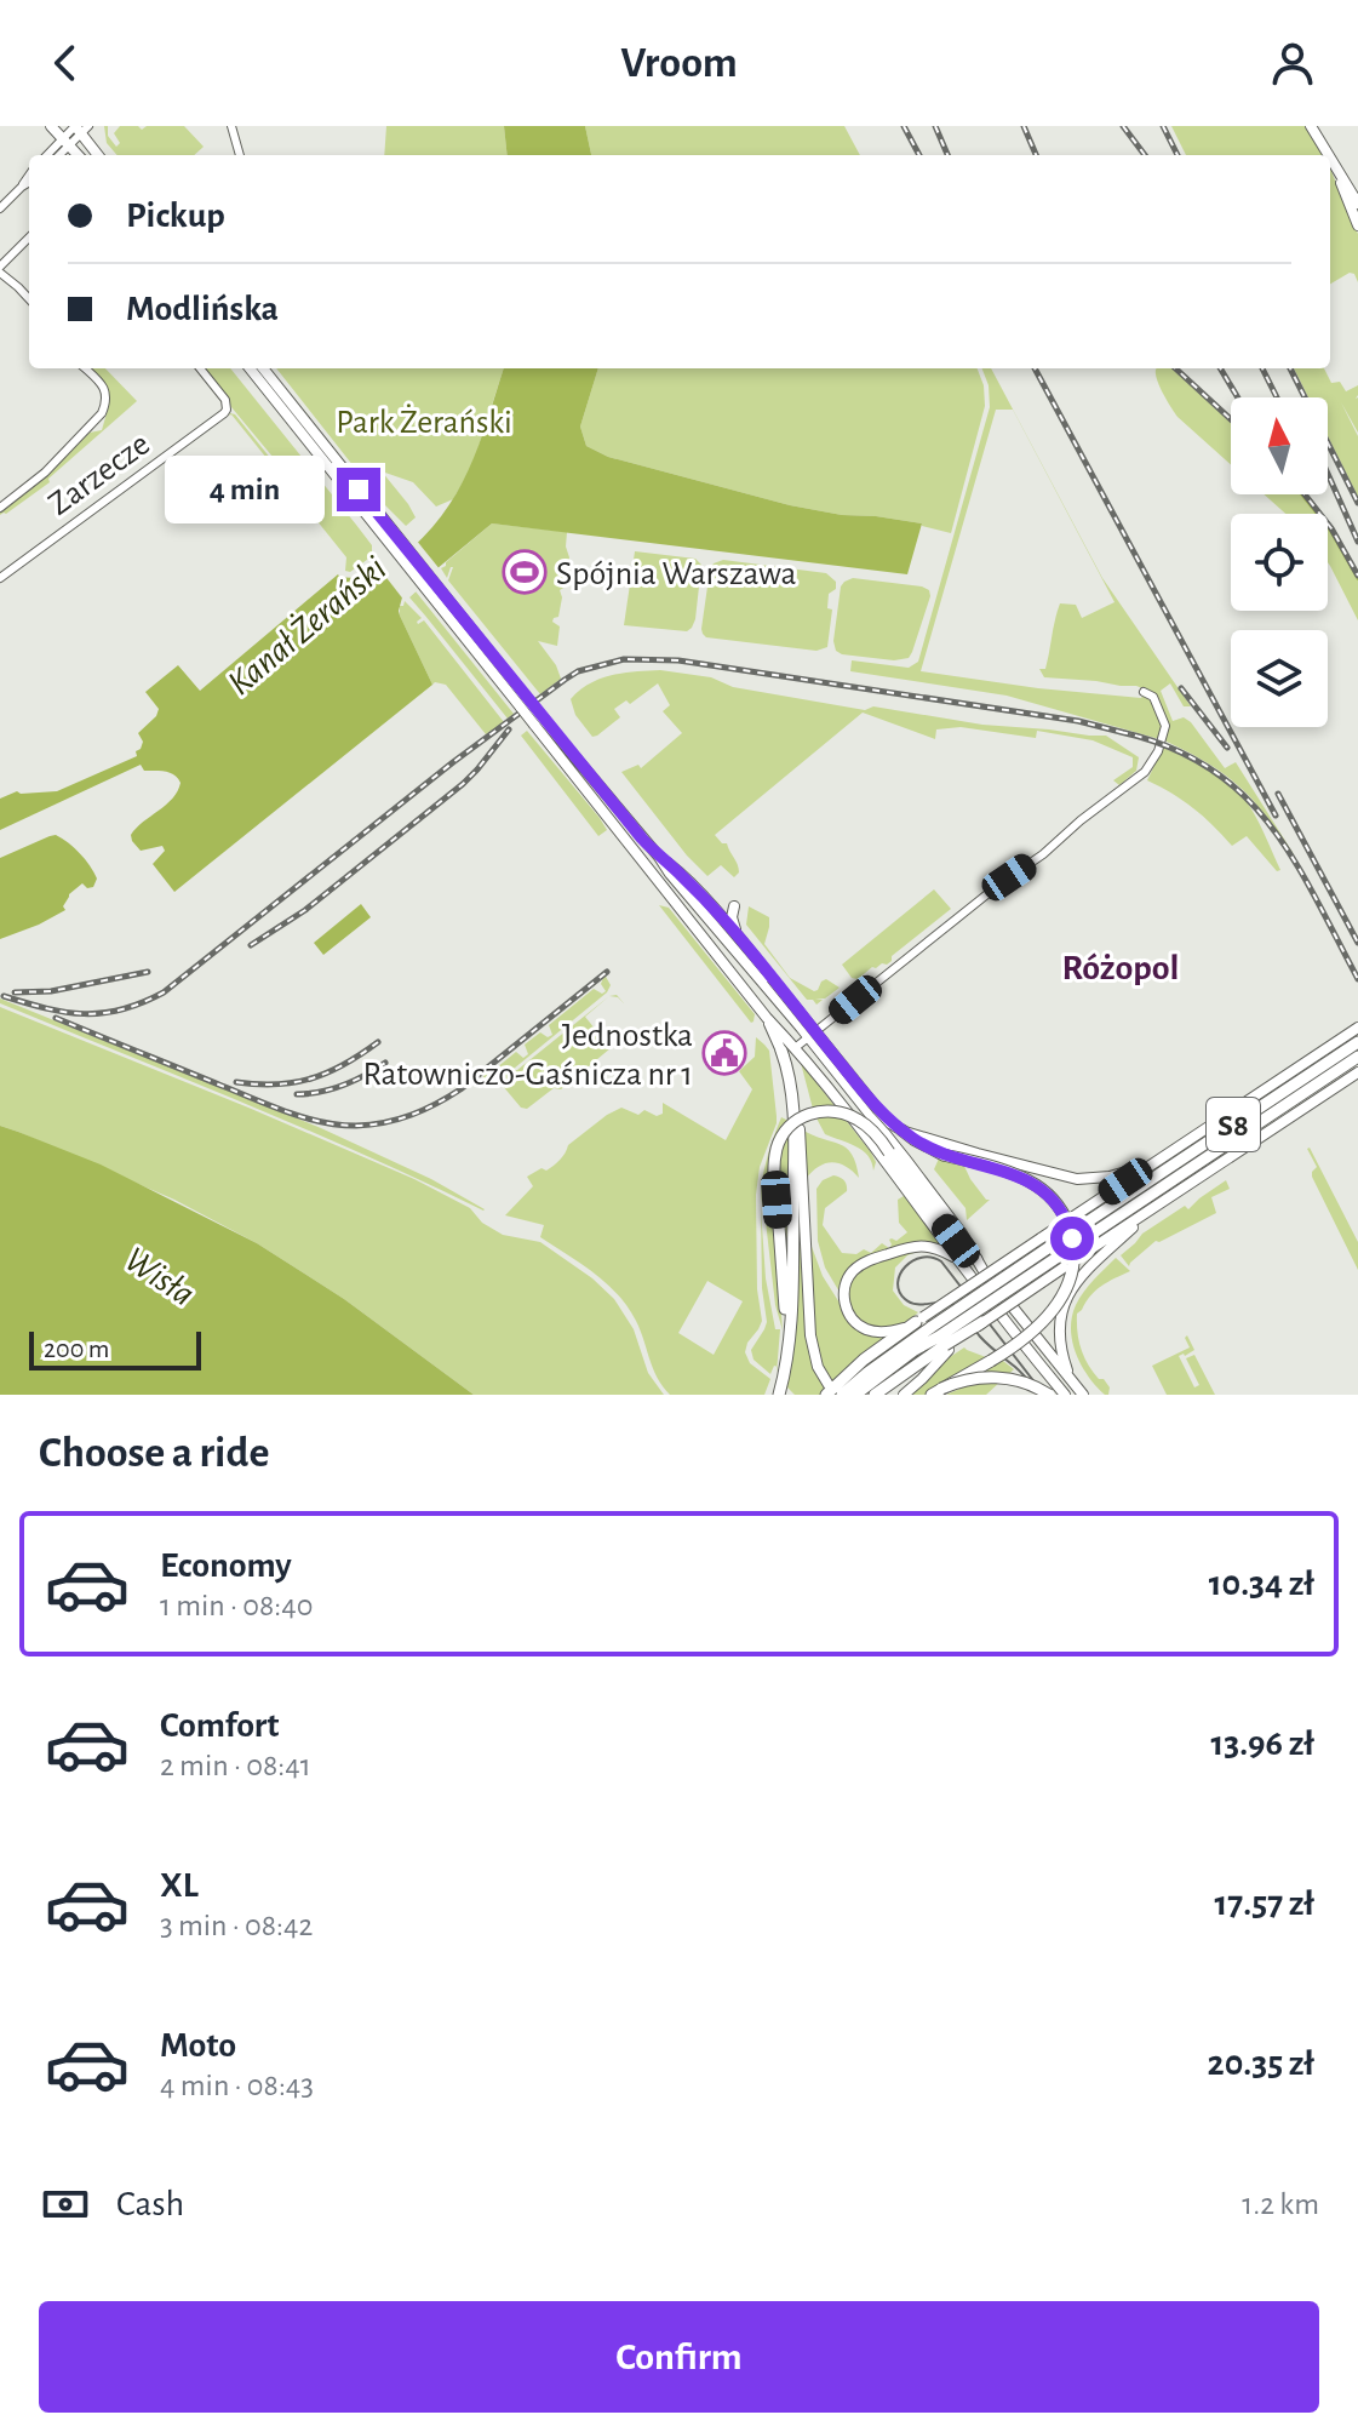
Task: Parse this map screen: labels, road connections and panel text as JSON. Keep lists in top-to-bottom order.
{
  "streets": {
    "highway": ["S8"],
    "street": ["Zarzecze"]
  },
  "districts": ["Różopol"],
  "water": ["Kanał Żerański", "Wisła"],
  "parks": ["Park Żerański"],
  "places": {
    "sports": ["Spójnia Warszawa"],
    "public building": ["Jednostka Ratowniczo-Gaśnicza nr 1"]
  },
  "scale_bar": "200 m",
  "north": "top",
  "page": {
    "header": "Vroom",
    "banner": ["Pickup", "Modlińska"],
    "bubble": "4 min",
    "scale": "200 m",
    "heading": "Choose a ride",
    "list": [
      {
        "name": "Economy",
        "note": "1 min · 08:40",
        "value": "10.34 zł"
      },
      {
        "name": "Comfort",
        "note": "2 min · 08:41",
        "value": "13.96 zł"
      },
      {
        "name": "XL",
        "note": "3 min · 08:42",
        "value": "17.57 zł"
      },
      {
        "name": "Moto",
        "note": "4 min · 08:43",
        "value": "20.35 zł"
      }
    ],
    "pay": ["Cash", "1.2 km"],
    "buttons": "Confirm"
  }
}
